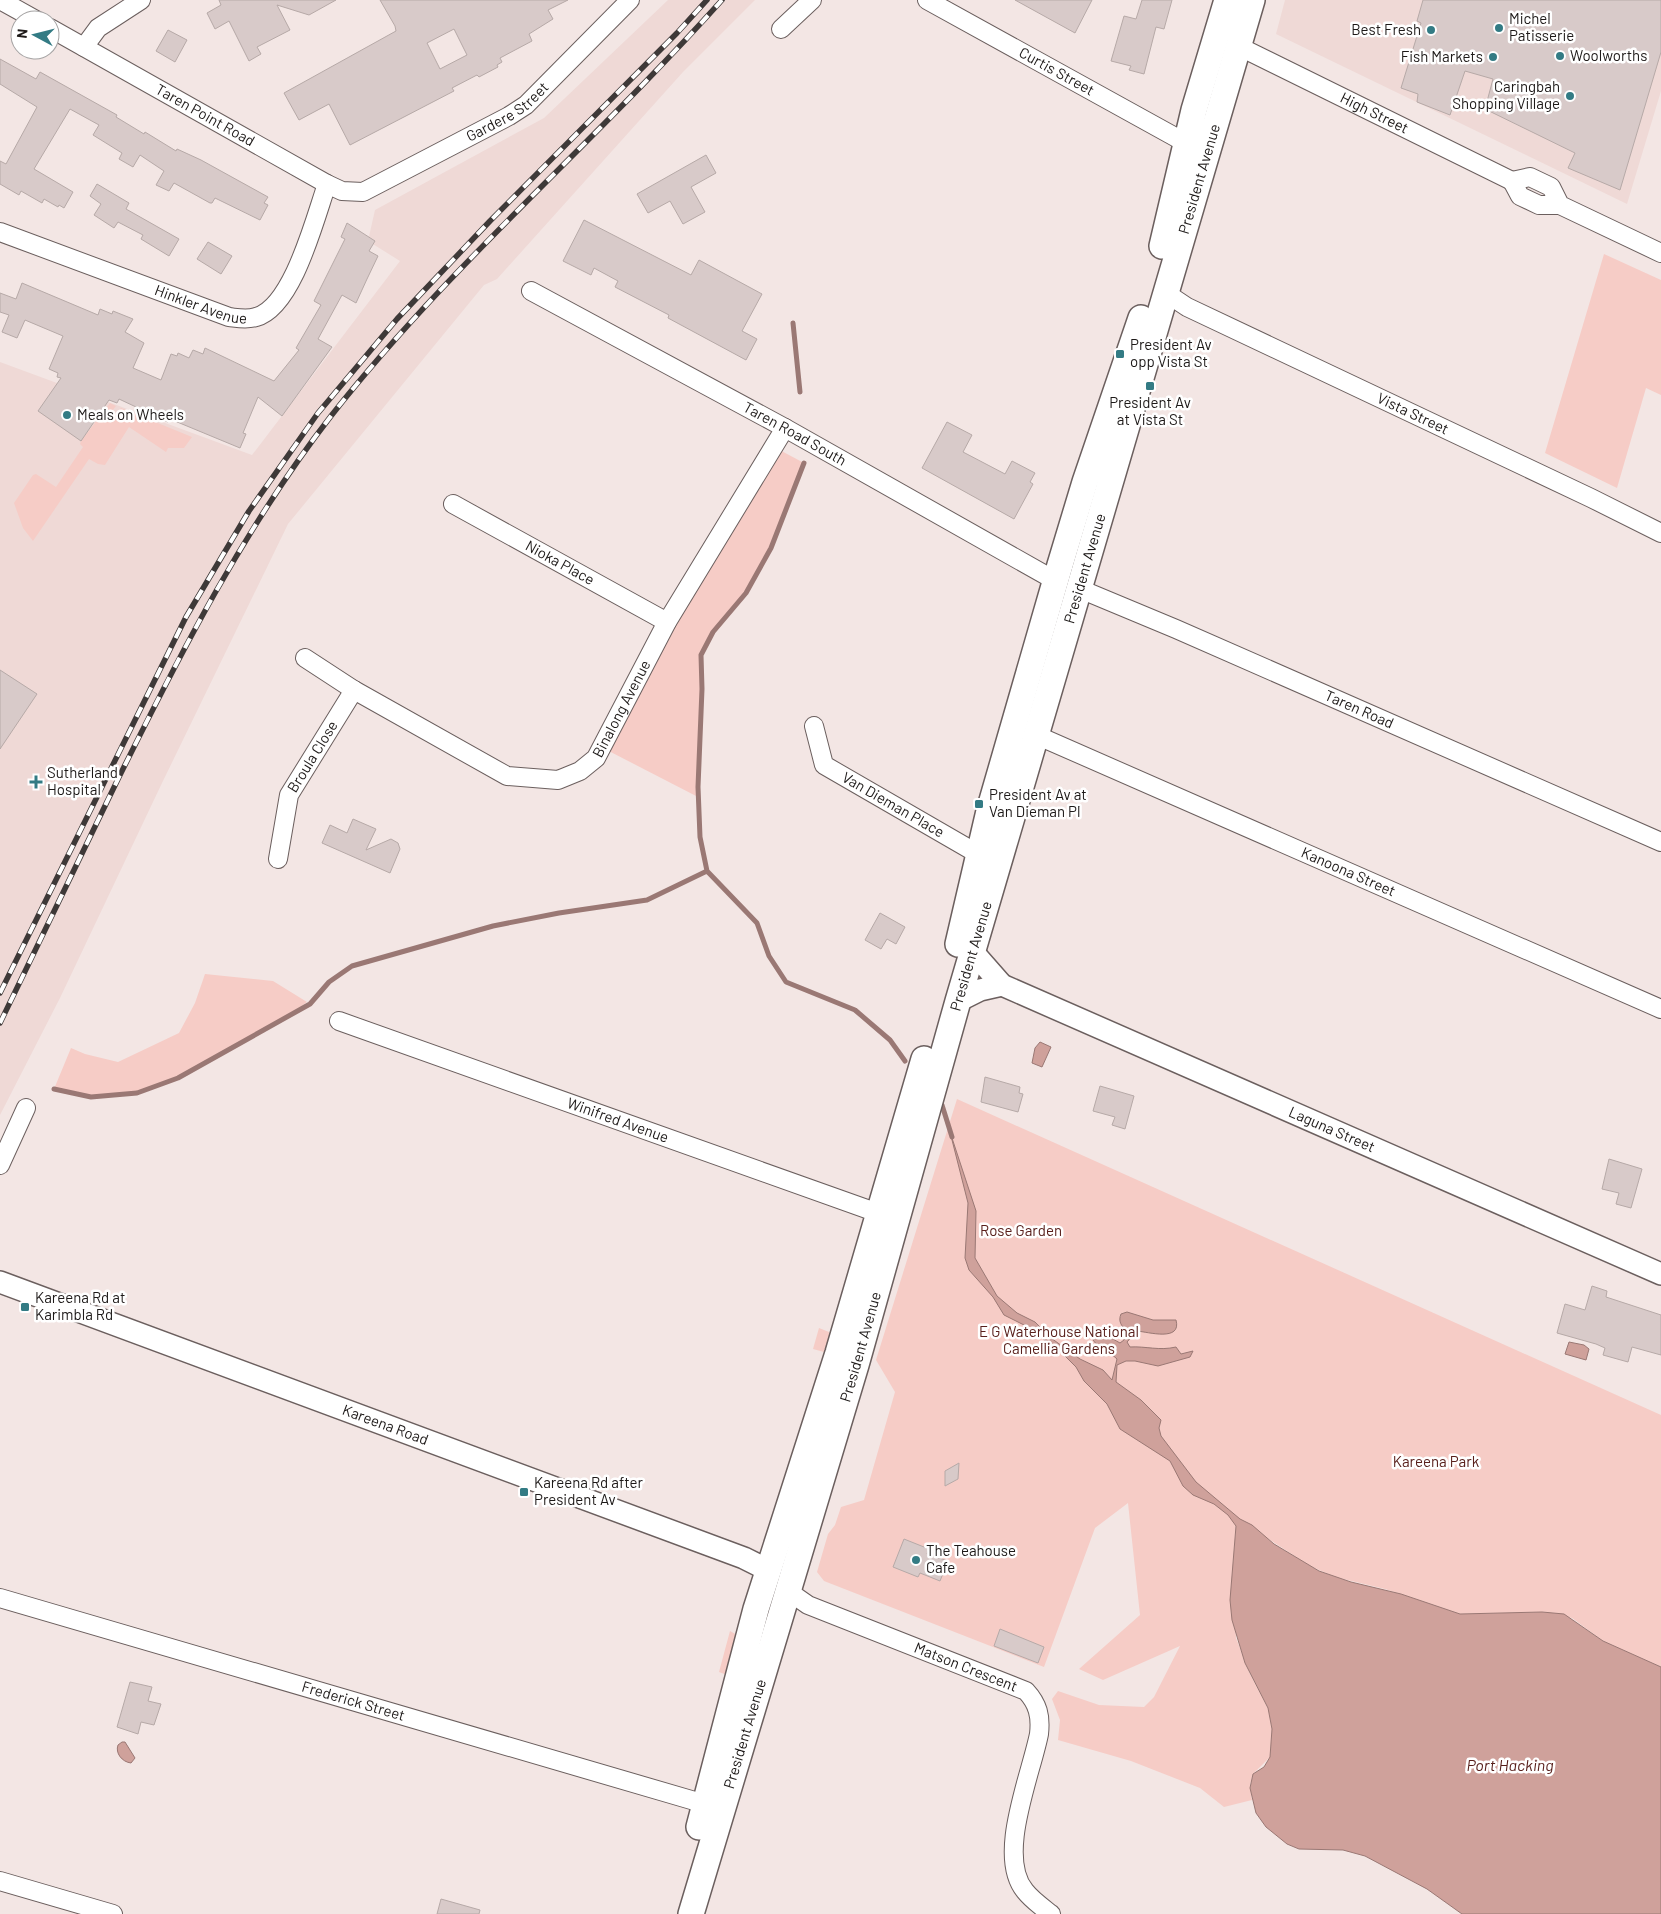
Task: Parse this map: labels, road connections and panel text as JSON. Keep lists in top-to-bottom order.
{
  "streets": {
    "main road": ["President Avenue", "Taren Road", "Matson Crescent"],
    "street": [
      "Curtis Street",
      "Gardere Street",
      "High Street",
      "Taren Point Road",
      "Hinkler Avenue",
      "Vista Street",
      "Taren Road South",
      "Nioka Place",
      "Binalong Avenue",
      "Broula Close",
      "Van Dieman Place",
      "Kanoona Street",
      "Winifred Avenue",
      "Laguna Street",
      "Kareena Road",
      "Frederick Street"
    ]
  },
  "crossings": [
    ["Curtis Street", "President Avenue"],
    ["Gardere Street", "Taren Point Road"],
    ["High Street", "President Avenue"],
    ["Taren Point Road", "Hinkler Avenue"],
    ["President Avenue", "Vista Street"],
    ["President Avenue", "Taren Road South"],
    ["President Avenue", "Taren Road"],
    ["President Avenue", "Van Dieman Place"],
    ["President Avenue", "Kanoona Street"],
    ["President Avenue", "Winifred Avenue"],
    ["President Avenue", "Laguna Street"],
    ["President Avenue", "Kareena Road"],
    ["President Avenue", "Matson Crescent"],
    ["President Avenue", "Frederick Street"],
    ["Taren Road South", "Binalong Avenue"],
    ["Taren Road South", "Taren Road"],
    ["Nioka Place", "Binalong Avenue"],
    ["Binalong Avenue", "Broula Close"],
    ["Kareena Road", "Matson Crescent"]
  ],
  "water": ["Port Hacking"],
  "parks": ["Rose Garden", "E G Waterhouse National Camellia Gardens", "Kareena Park"],
  "places": {
    "other": [
      "Michel Patisserie",
      "Best Fresh",
      "Woolworths",
      "Fish Markets",
      "Caringbah Shopping Village",
      "Meals on Wheels",
      "The Teahouse Cafe"
    ],
    "transit": [
      "President Av opp Vista St",
      "President Av at Vista St",
      "President Av at Van Dieman Pl",
      "Kareena Rd at Karimbla Rd",
      "Kareena Rd after President Av"
    ],
    "health": ["Sutherland Hospital"]
  },
  "north": "left"
}
